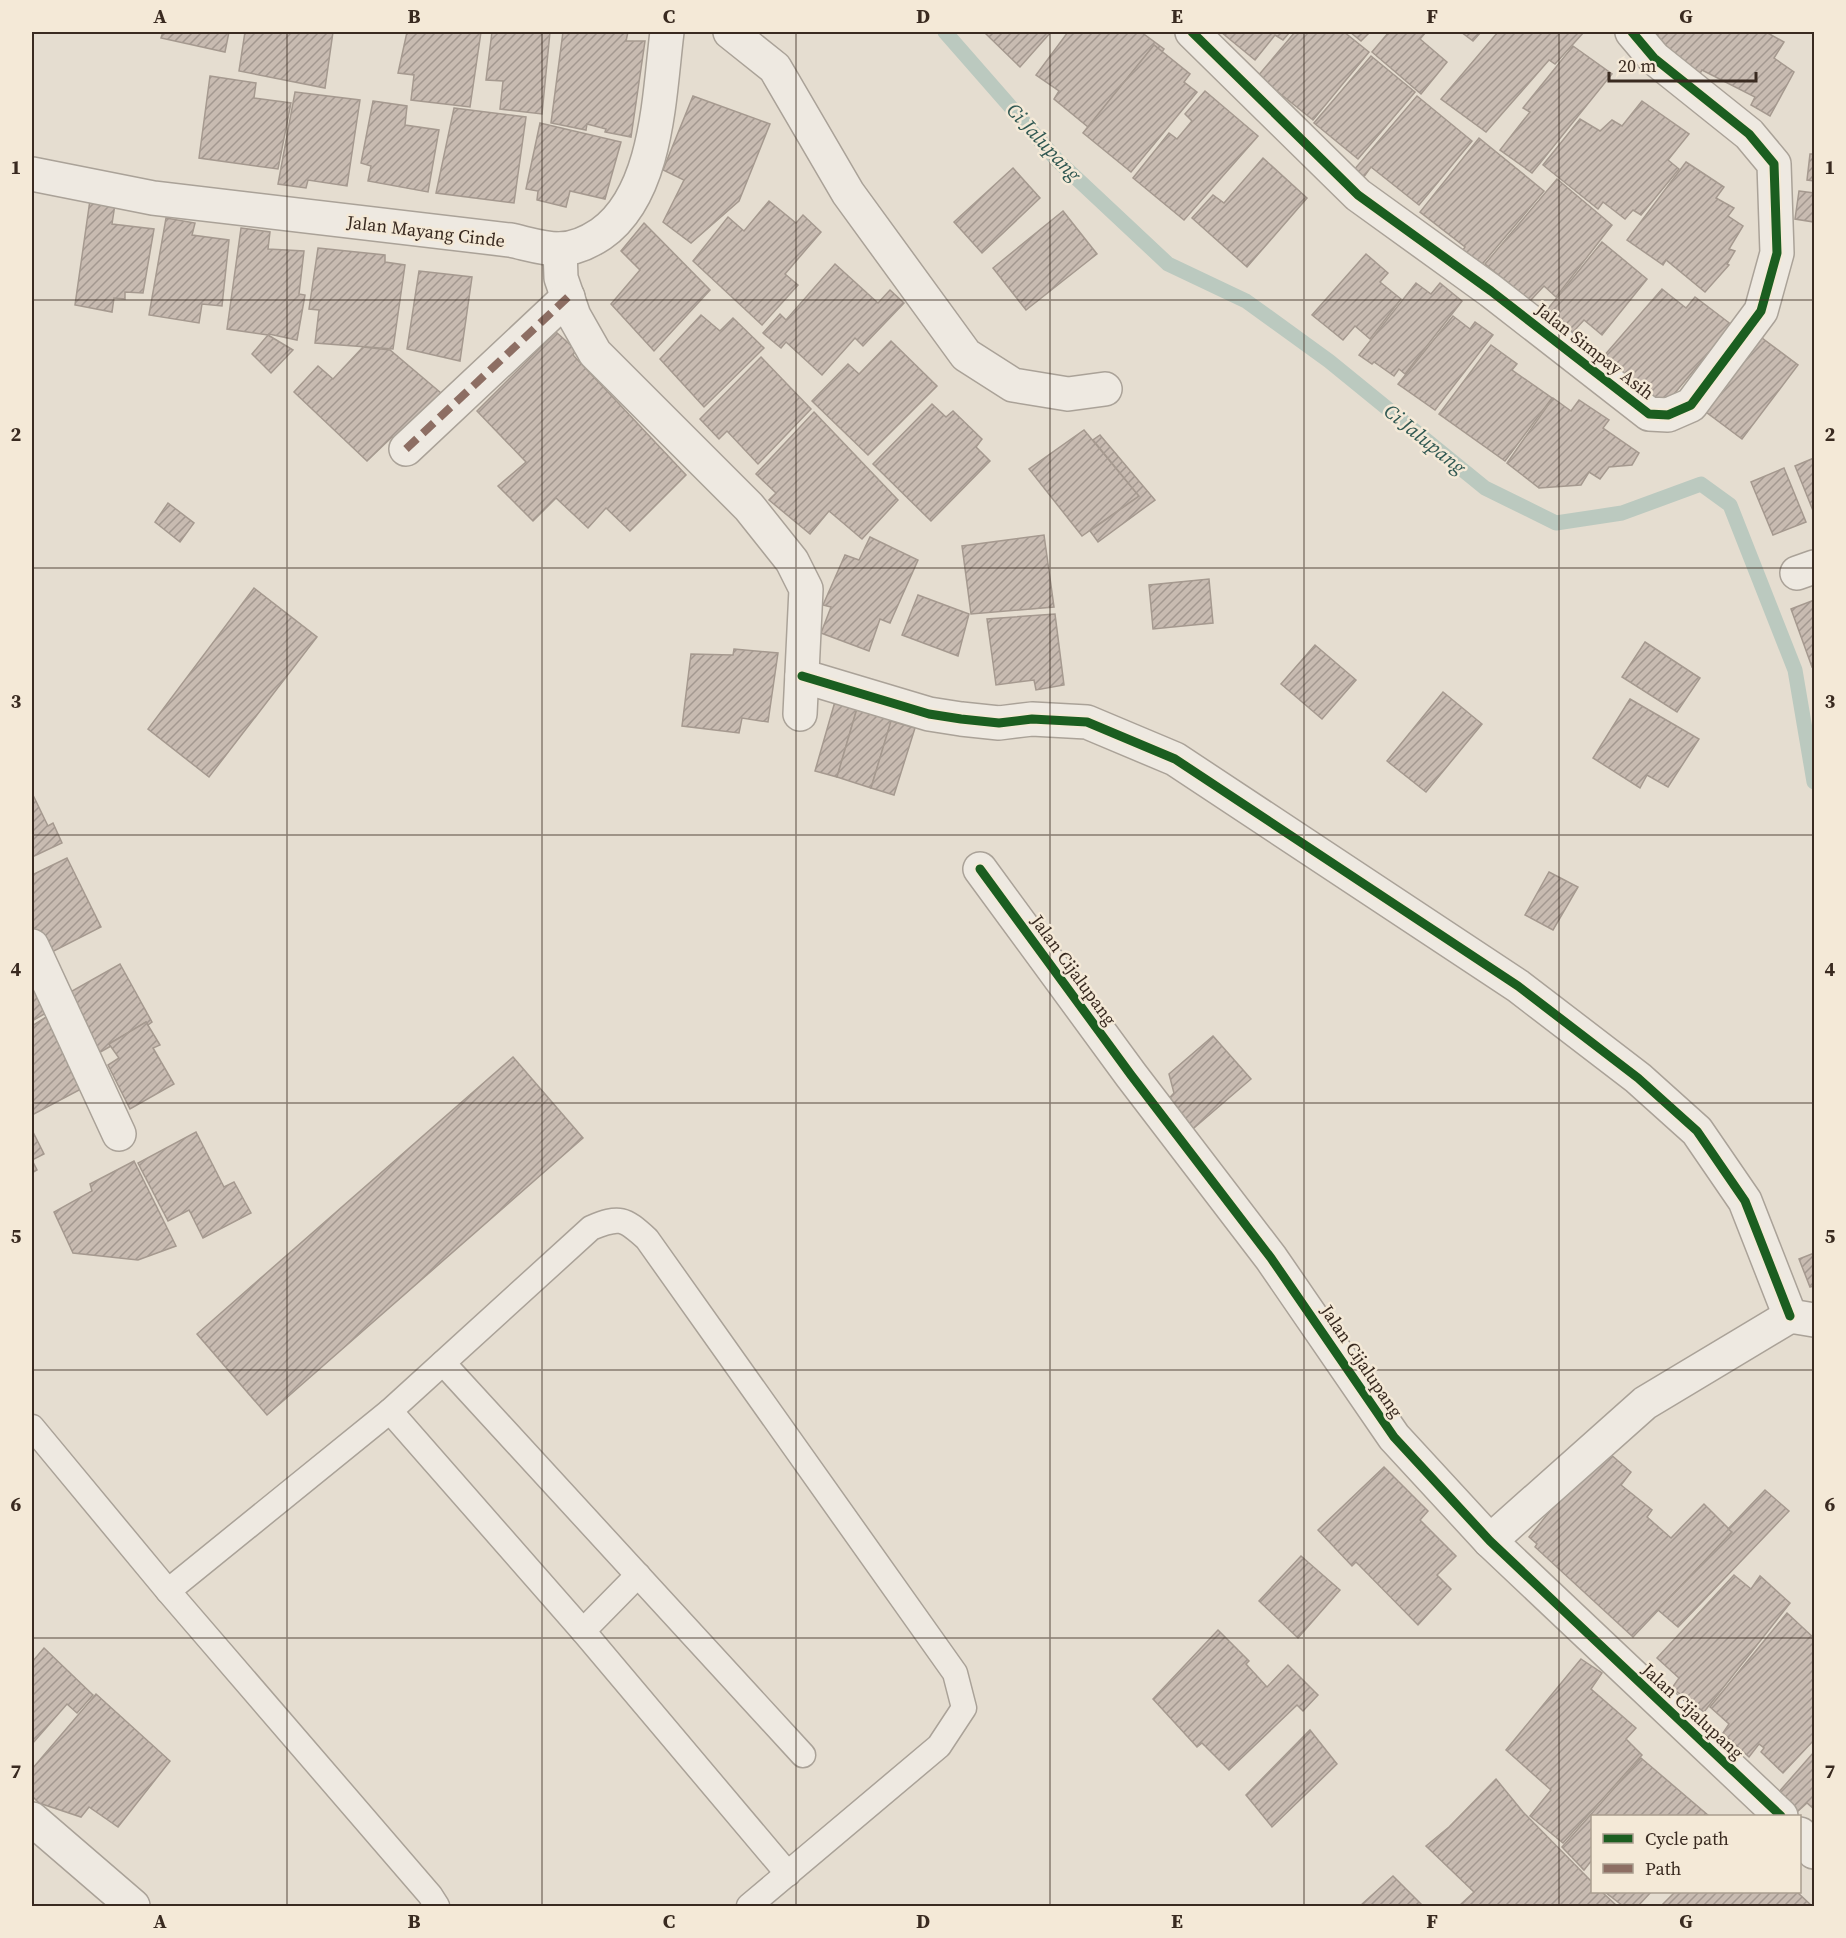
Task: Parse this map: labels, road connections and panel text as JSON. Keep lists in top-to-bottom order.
{
  "streets": {
    "street": ["Jalan Mayang Cinde", "Jalan Simpay Asih", "Jalan Cijalupang"]
  },
  "water": ["Ci Jalupang"],
  "legend": ["Cycle path", "Path"],
  "scale_bar": "20 m",
  "grid": {
    "columns": [
      "A",
      "B",
      "C",
      "D",
      "E",
      "F",
      "G"
    ],
    "rows": [
      "1",
      "2",
      "3",
      "4",
      "5",
      "6",
      "7"
    ]
  }
}
